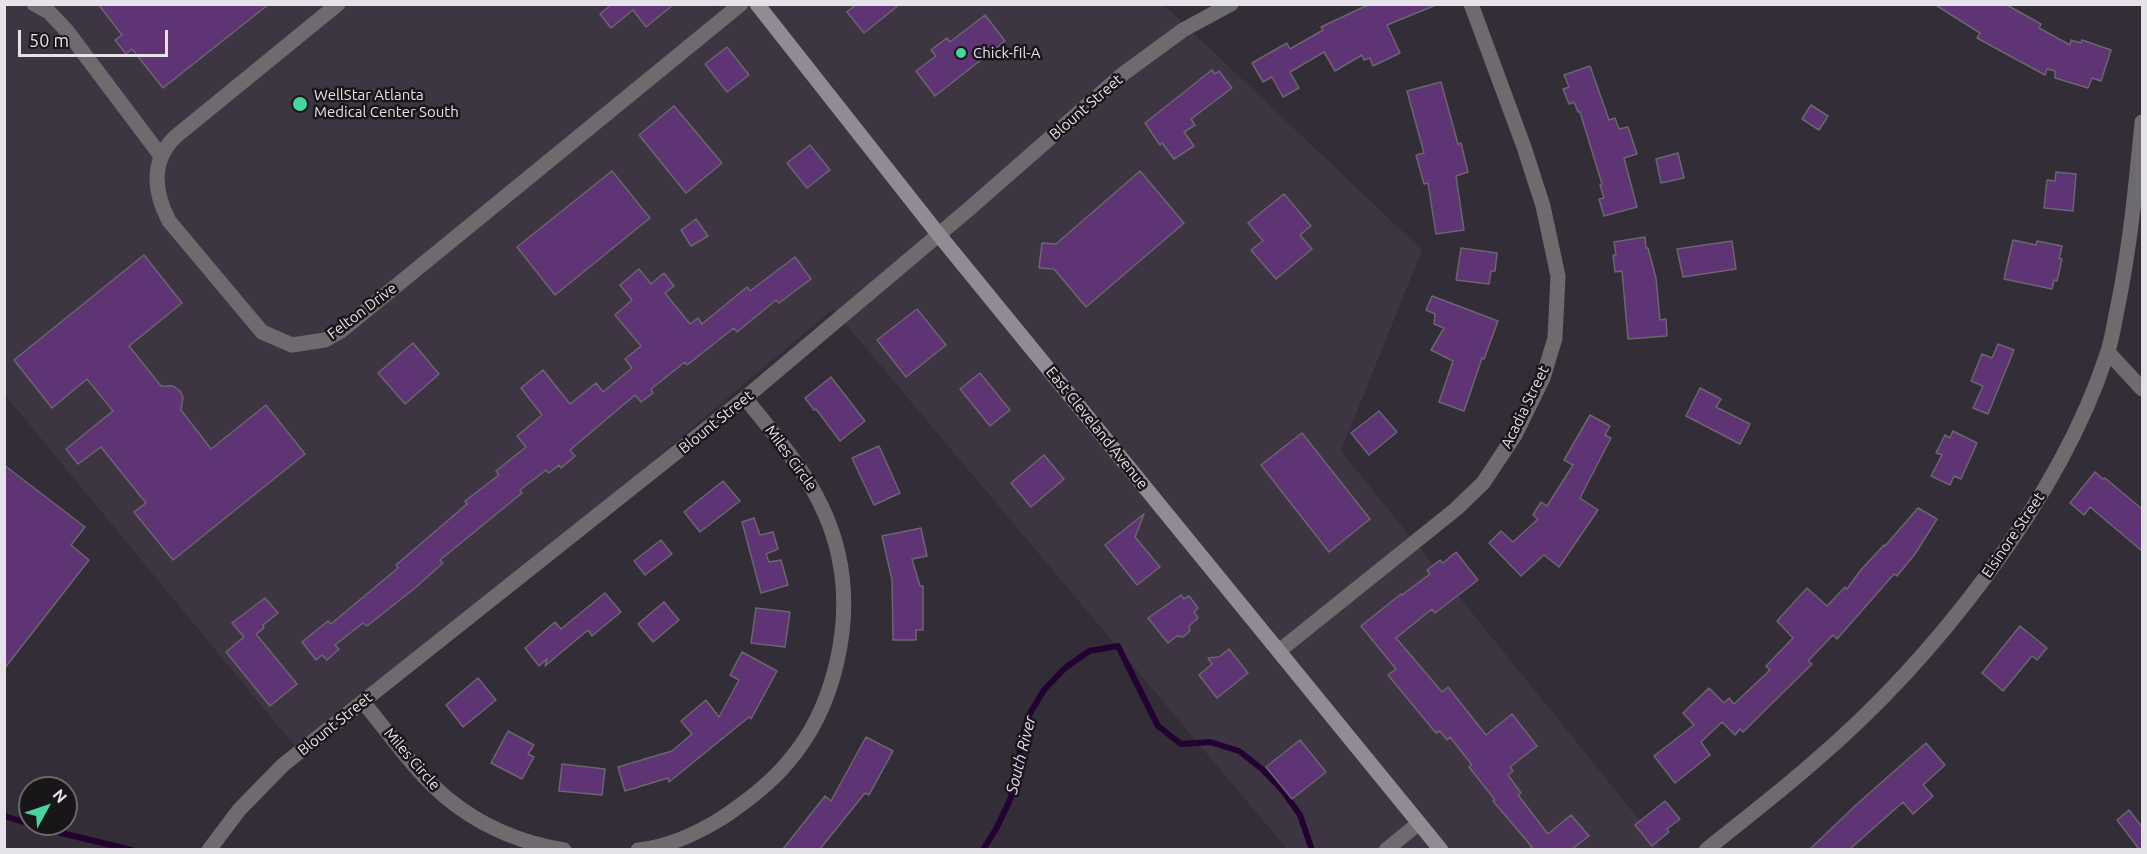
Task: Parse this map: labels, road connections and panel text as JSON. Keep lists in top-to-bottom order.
{
  "streets": {
    "main road": ["East Cleveland Avenue"],
    "street": [
      "Blount Street",
      "Felton Drive",
      "Acadia Street",
      "Miles Circle",
      "Elsinore Street"
    ]
  },
  "crossings": [
    ["Blount Street", "East Cleveland Avenue"],
    ["Blount Street", "Miles Circle"],
    ["Acadia Street", "East Cleveland Avenue"]
  ],
  "water": ["South River"],
  "places": ["Chick-fil-A", "WellStar Atlanta Medical Center South"],
  "scale_bar": "50 m",
  "north": "top right"
}
